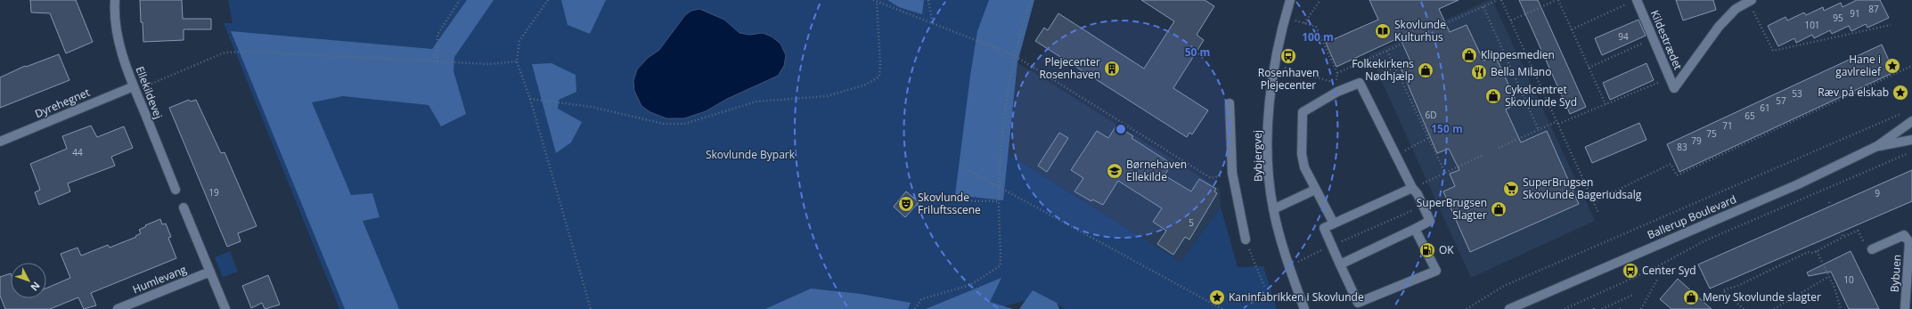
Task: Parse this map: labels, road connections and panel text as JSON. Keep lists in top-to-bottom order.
{
  "streets": {
    "street": [
      "Kildestrædet",
      "Ellekildevej",
      "Dyrehegnet",
      "Bybjergvej",
      "Ballerup Boulevard",
      "Bybuen",
      "Humlevang"
    ]
  },
  "crossings": [
    ["Ellekildevej", "Dyrehegnet"]
  ],
  "parks": ["Skovlunde Bypark"],
  "places": {
    "library": ["Skovlunde Kulturhus"],
    "shop": [
      "Klippesmedien",
      "Folkekirkens Nødhjælp",
      "Cykelcentret Skovlunde Syd",
      "SuperBrugsen Slagter",
      "Meny Skovlunde slagter"
    ],
    "bus stop": ["Rosenhaven Plejecenter", "Center Syd"],
    "place": ["Hane i gavlrelief", "Ræv på elskab", "Kaninfabrikken i Skovlunde"],
    "building": ["Plejecenter Rosenhaven"],
    "restaurant": ["Bella Milano"],
    "school or university": ["Børnehaven Ellekilde"],
    "supermarket": ["SuperBrugsen Skovlunde Bageriudsalg"],
    "theatre": ["Skovlunde Friluftsscene"],
    "fuel station": ["OK"]
  },
  "house_numbers": [
    "87",
    "91",
    "95",
    "101",
    "94",
    "53",
    "57",
    "61",
    "6D",
    "65",
    "71",
    "75",
    "79",
    "83",
    "44",
    "19",
    "9",
    "5",
    "10"
  ],
  "north": "bottom right",
  "rings": ["100 m", "50 m", "150 m"]
}
